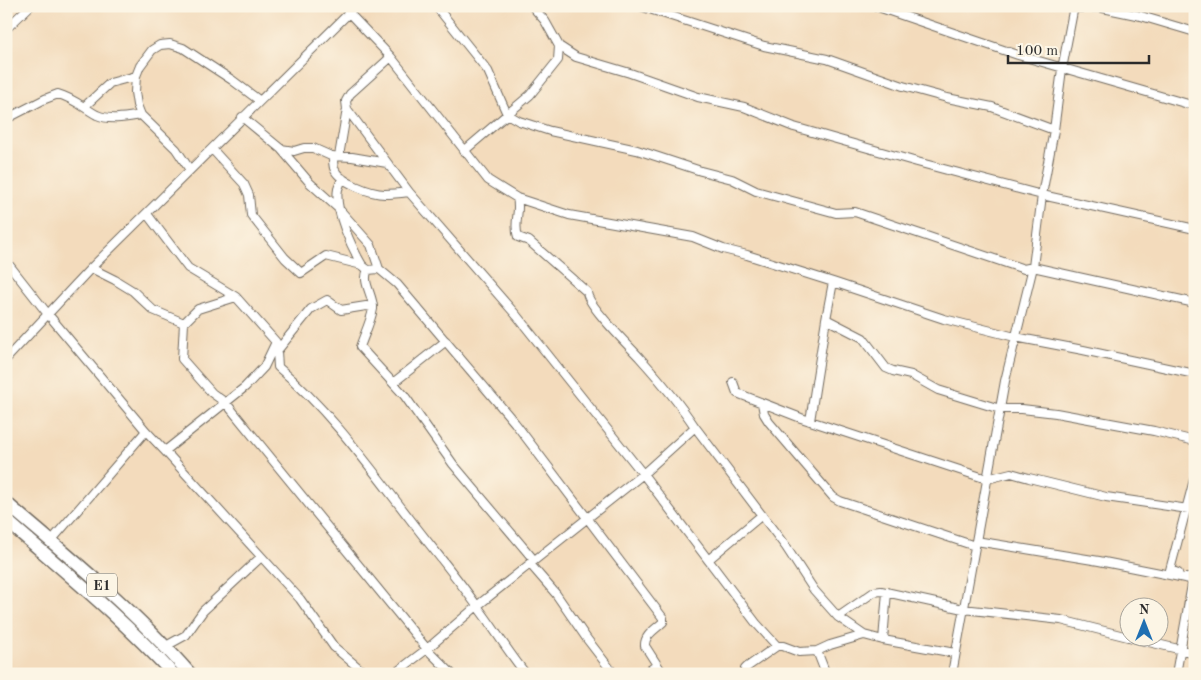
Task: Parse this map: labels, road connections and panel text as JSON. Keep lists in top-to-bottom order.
{
  "streets": {
    "highway": ["E1"]
  },
  "scale_bar": "100 m",
  "north": "top"
}
